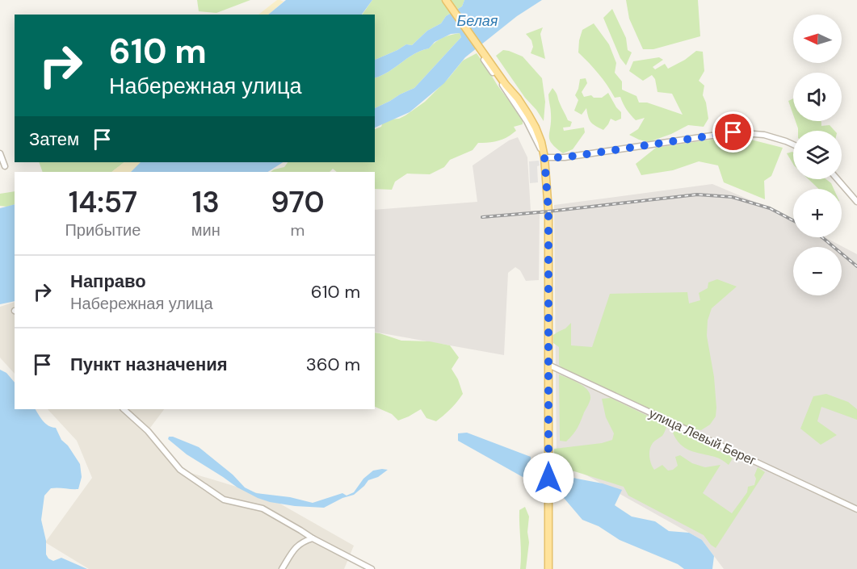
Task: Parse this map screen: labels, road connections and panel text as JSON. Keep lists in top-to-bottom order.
{
  "streets": {
    "street": ["улица Левый Берег"]
  },
  "water": ["Белая"],
  "north": "left",
  "page": {
    "map_buttons": ["+", "−"],
    "turn": ["610 m", "Набережная улица"],
    "then": "Затем",
    "eta": [
      "14:57",
      "Прибытие",
      "13",
      "мин",
      "970",
      "m"
    ],
    "list": [
      {
        "name": "Направо",
        "note": "Набережная улица",
        "value": "610 m"
      },
      {
        "name": "Пункт назначения",
        "value": "360 m"
      }
    ]
  }
}
